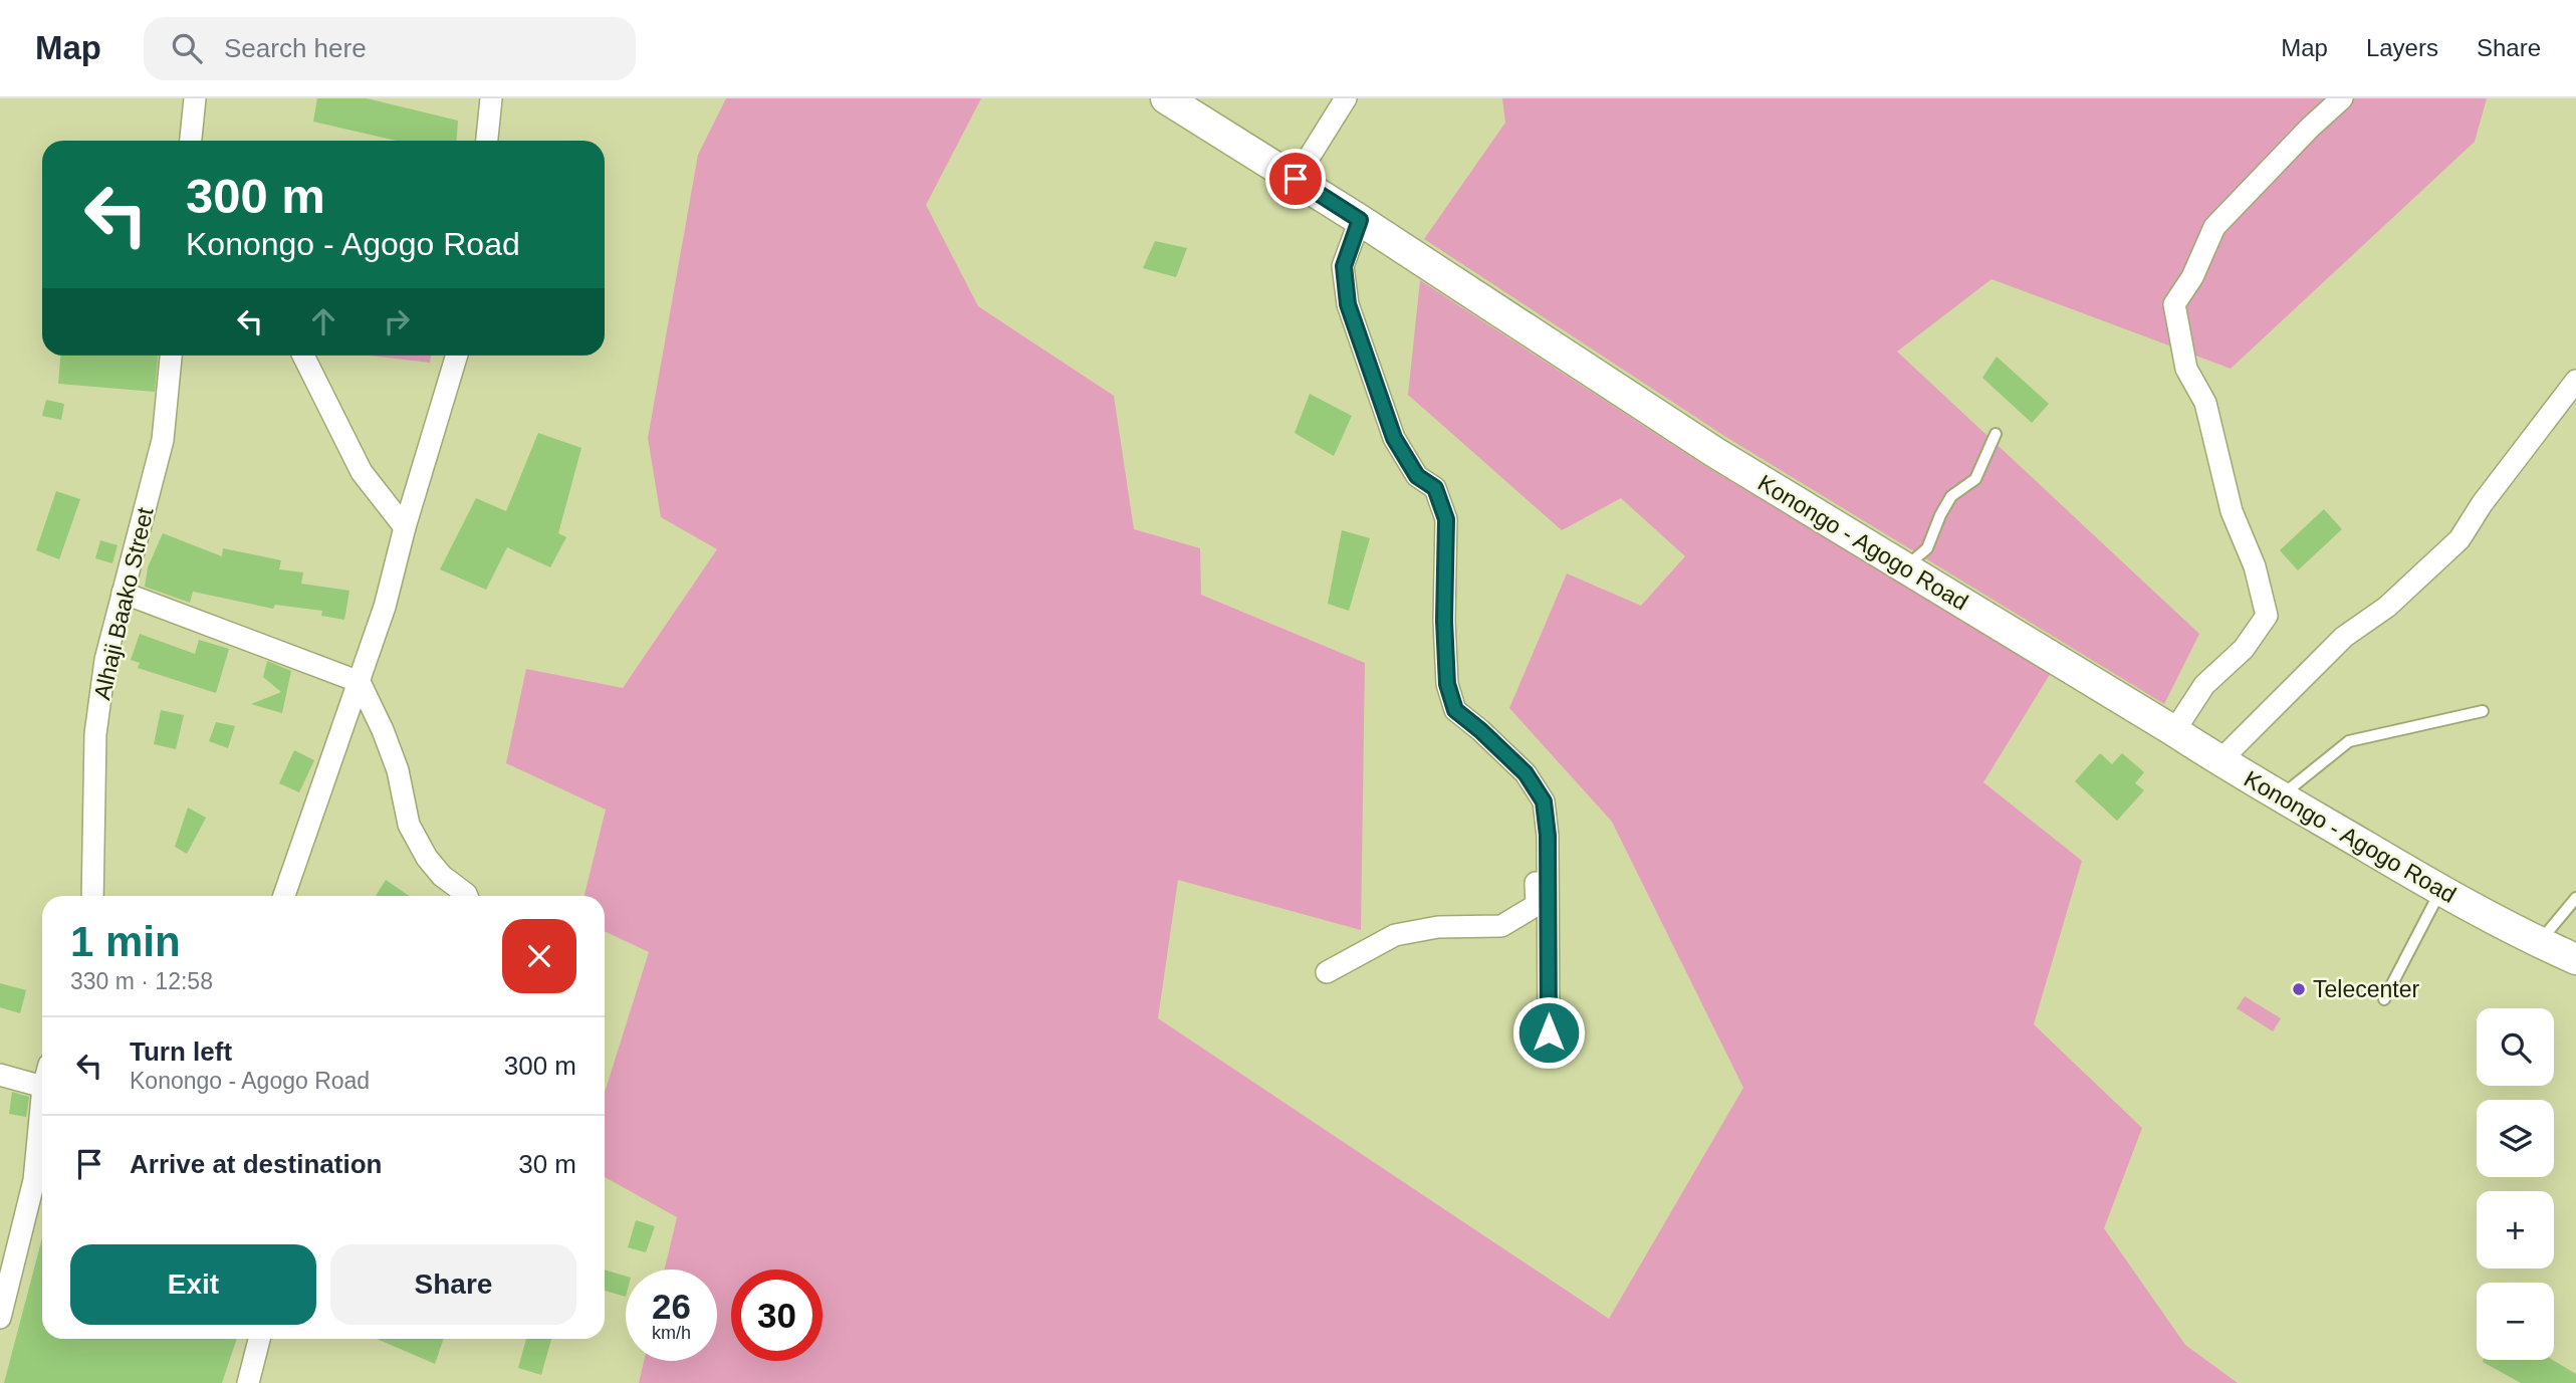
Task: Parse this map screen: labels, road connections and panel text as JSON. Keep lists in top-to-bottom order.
{
  "streets": {
    "main road": ["Konongo - Agogo Road"],
    "street": ["Alhaji Baako Street"]
  },
  "places": ["Telecenter"],
  "page": {
    "header": "Map",
    "search": "Search here",
    "nav": ["Map", "Layers", "Share"],
    "turn": ["300 m", "Konongo - Agogo Road"],
    "heading": ["1 min", "330 m · 12:58"],
    "map_buttons": ["+", "−"],
    "list": [
      {
        "name": "Turn left",
        "note": "Konongo - Agogo Road",
        "value": "300 m"
      },
      {
        "name": "Arrive at destination",
        "value": "30 m"
      }
    ],
    "buttons": ["Exit", "Share"],
    "speed": "26 km/h",
    "limit": "30"
  }
}
